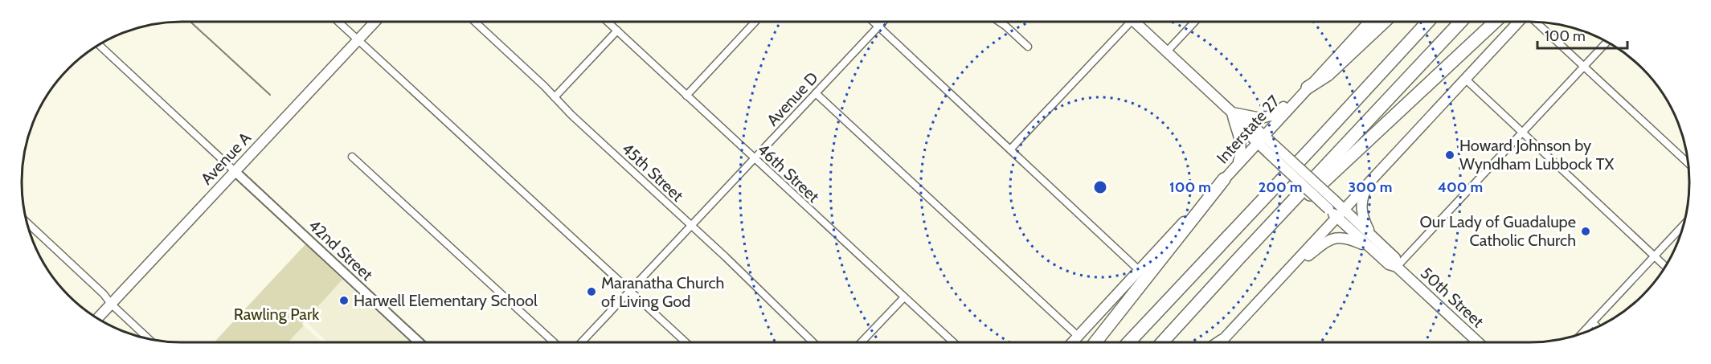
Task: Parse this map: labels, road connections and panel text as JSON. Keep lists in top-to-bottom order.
{
  "streets": {
    "main road": ["Interstate 27", "Avenue A", "50th Street"],
    "street": [
      "Avenue D",
      "45th Street",
      "46th Street",
      "42nd Street"
    ]
  },
  "crossings": [
    ["Avenue D", "45th Street"],
    ["Avenue D", "46th Street"],
    ["Interstate 27", "50th Street"],
    ["Avenue A", "42nd Street"]
  ],
  "parks": ["Rawling Park"],
  "places": [
    "Howard Johnson by Wyndham Lubbock TX",
    "Our Lady of Guadalupe Catholic Church",
    "Maranatha Church of Living God",
    "Harwell Elementary School"
  ],
  "scale_bar": "100 m",
  "rings": [
    "100 m",
    "200 m",
    "300 m",
    "400 m"
  ]
}
